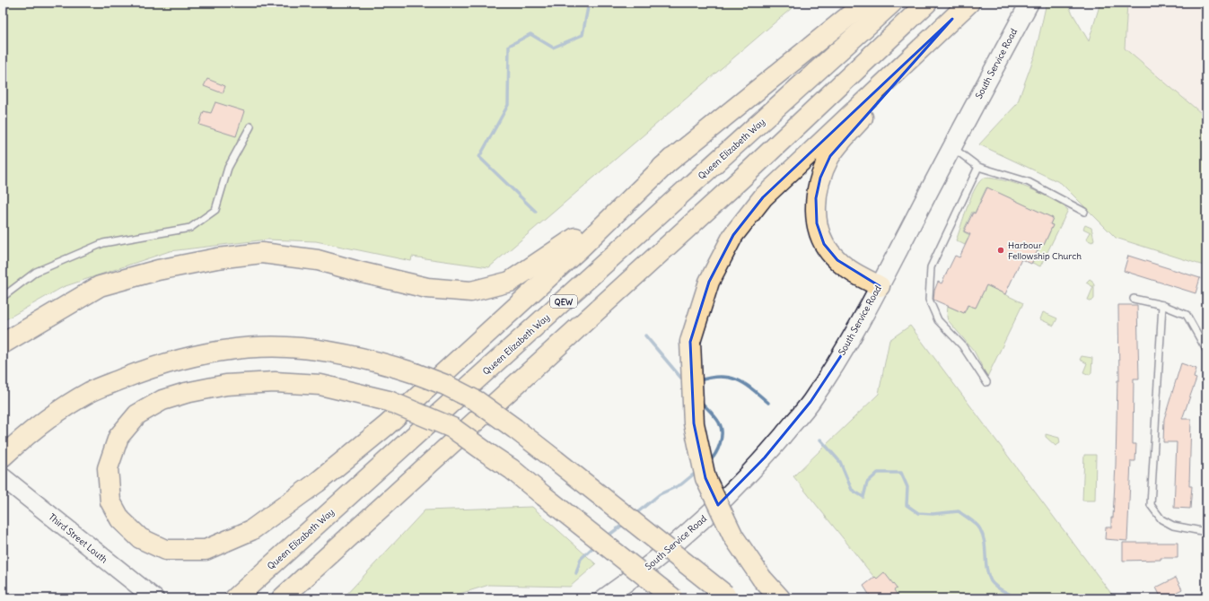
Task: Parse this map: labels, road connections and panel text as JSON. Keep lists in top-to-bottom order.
{
  "streets": {
    "highway": ["Queen Elizabeth Way", "QEW"],
    "main road": ["South Service Road", "Third Street Louth"]
  },
  "places": ["Harbour Fellowship Church"]
}
